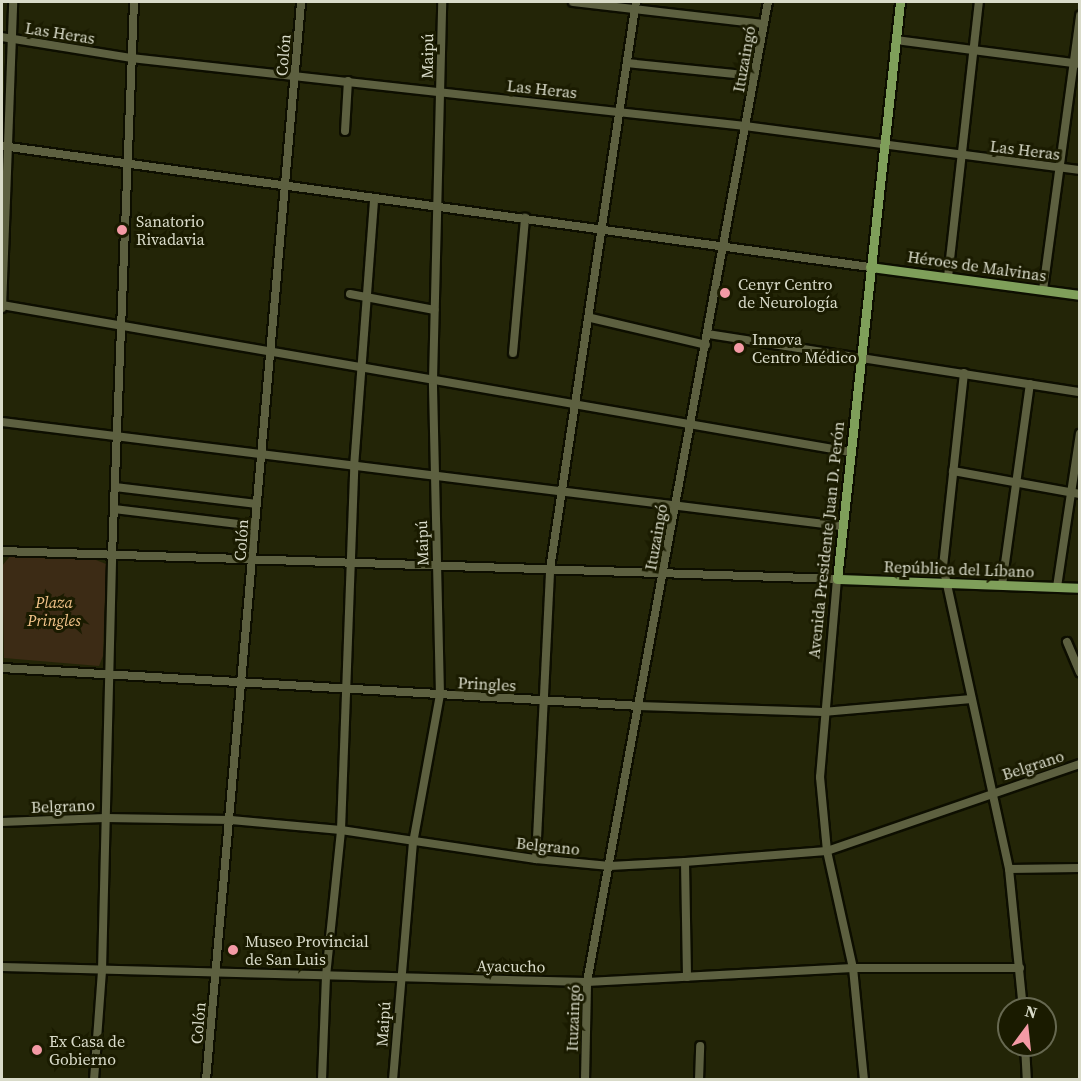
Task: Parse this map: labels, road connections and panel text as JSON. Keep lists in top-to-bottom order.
{
  "streets": {
    "main road": ["Héroes de Malvinas", "Avenida Presidente Juan D. Perón", "República del Líbano"],
    "street": [
      "Las Heras",
      "Colón",
      "Maipú",
      "Ituzaingó",
      "Pringles",
      "Belgrano",
      "Ayacucho"
    ]
  },
  "crossings": [
    ["Las Heras", "Colón"],
    ["Las Heras", "Maipú"],
    ["Las Heras", "Ituzaingó"],
    ["Las Heras", "Avenida Presidente Juan D. Perón"],
    ["Colón", "Pringles"],
    ["Colón", "Belgrano"],
    ["Colón", "Ayacucho"],
    ["Maipú", "Pringles"],
    ["Maipú", "Belgrano"],
    ["Maipú", "Ayacucho"],
    ["Ituzaingó", "Pringles"],
    ["Ituzaingó", "Belgrano"],
    ["Ituzaingó", "Ayacucho"],
    ["Héroes de Malvinas", "Avenida Presidente Juan D. Perón"],
    ["Avenida Presidente Juan D. Perón", "República del Líbano"],
    ["Avenida Presidente Juan D. Perón", "Pringles"],
    ["Avenida Presidente Juan D. Perón", "Belgrano"],
    ["Avenida Presidente Juan D. Perón", "Ayacucho"]
  ],
  "parks": ["Plaza Pringles"],
  "places": [
    "Sanatorio Rivadavia",
    "Cenyr Centro de Neurología",
    "Innova Centro Médico",
    "Museo Provincial de San Luis",
    "Ex Casa de Gobierno"
  ],
  "north": "top"
}
